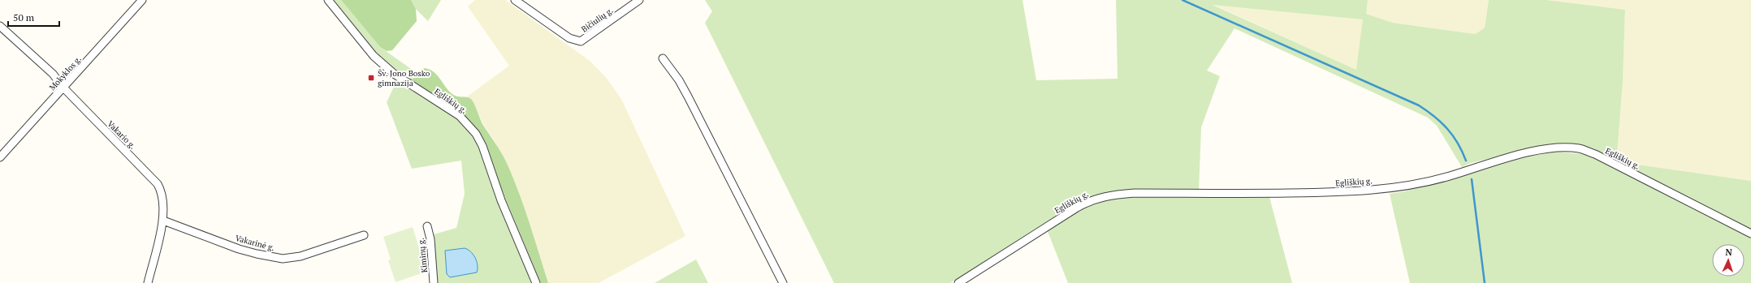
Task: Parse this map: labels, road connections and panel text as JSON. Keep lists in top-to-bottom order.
{
  "streets": {
    "street": [
      "Bičiulių g.",
      "Mokyklos g.",
      "Egliškių g.",
      "Vakario g.",
      "Vakarinė g.",
      "Kiminų g."
    ]
  },
  "crossings": [
    ["Mokyklos g.", "Vakario g."],
    ["Vakario g.", "Vakarinė g."]
  ],
  "places": {
    "transit": ["Šv. Jono Bosko gimnazija"]
  },
  "scale_bar": "50 m",
  "north": "top"
}
